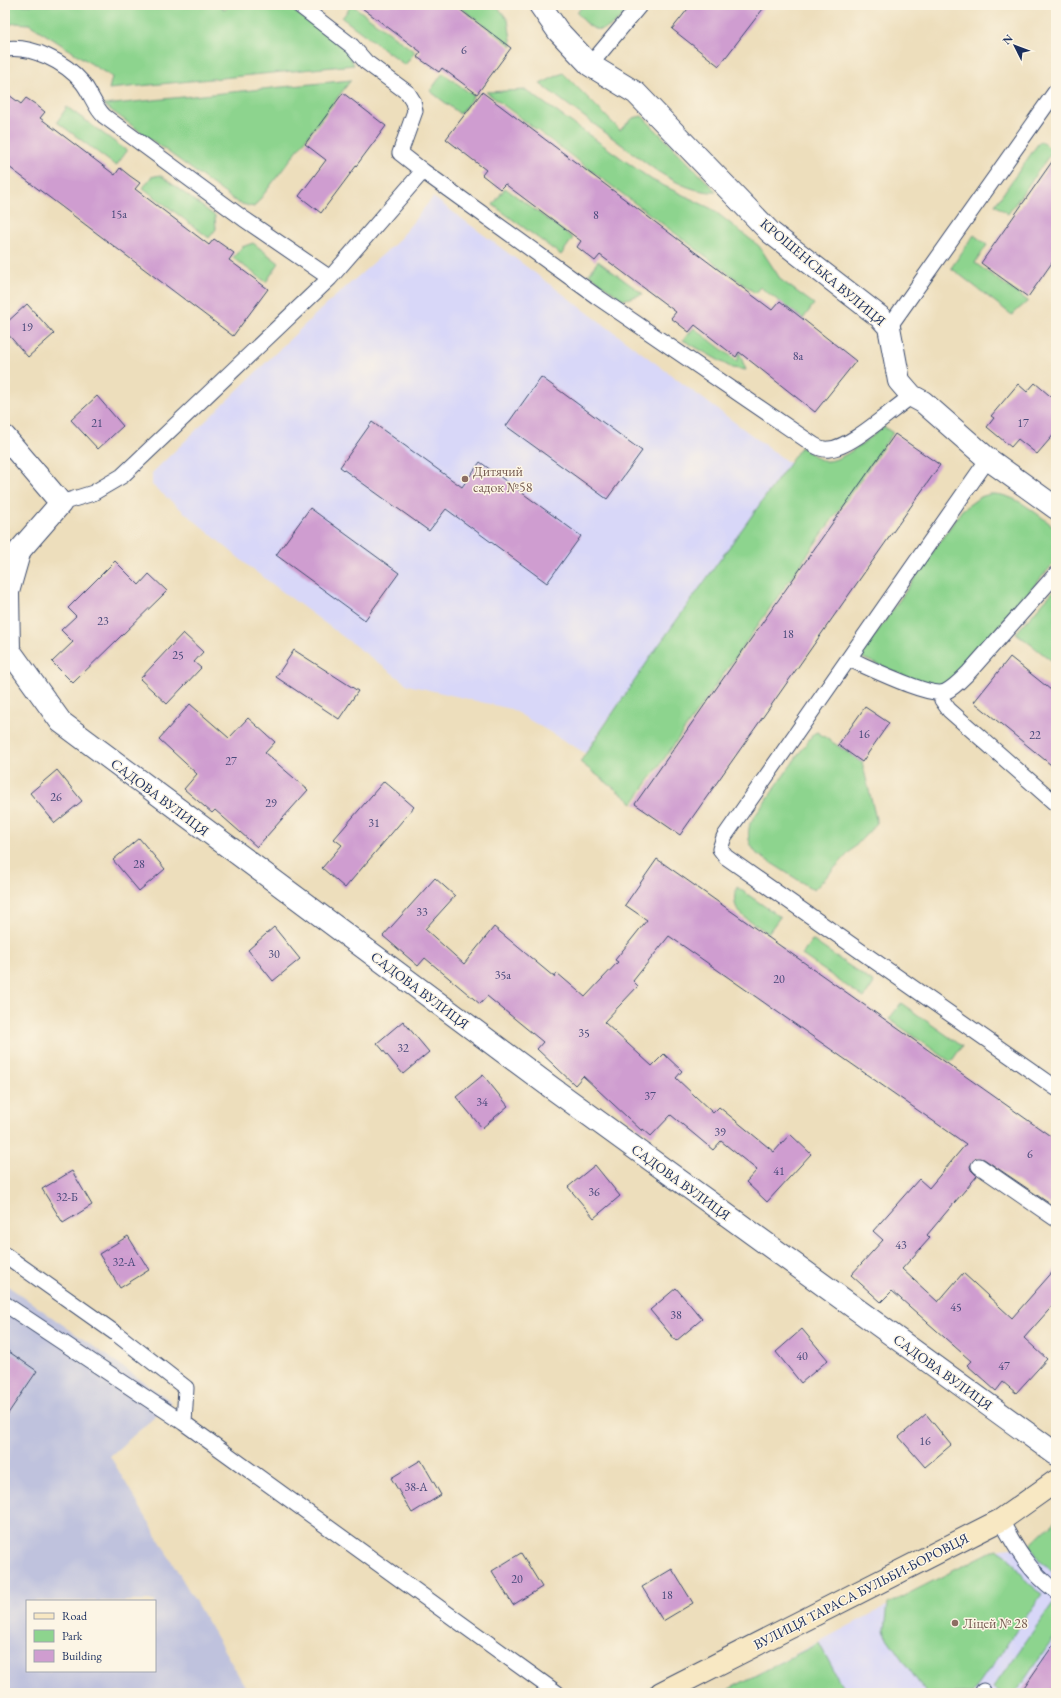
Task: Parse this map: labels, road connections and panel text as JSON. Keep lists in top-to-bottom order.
{
  "streets": {
    "street": ["КРОШЕНСЬКА ВУЛИЦЯ", "САДОВА ВУЛИЦЯ", "ВУЛИЦЯ ТАРАСА БУЛЬБИ-БОРОВЦЯ"]
  },
  "places": ["Дитячий садок №58", "Ліцей № 28"],
  "house_numbers": [
    "6",
    "15а",
    "8",
    "19",
    "8а",
    "21",
    "17",
    "23",
    "18",
    "25",
    "16",
    "22",
    "27",
    "26",
    "29",
    "31",
    "28",
    "33",
    "30",
    "35а",
    "20",
    "35",
    "32",
    "37",
    "34",
    "39",
    "6",
    "41",
    "36",
    "32-Б",
    "43",
    "32-А",
    "45",
    "38",
    "40",
    "47",
    "16",
    "38-А",
    "20",
    "18"
  ],
  "legend": ["Road", "Park", "Building"],
  "north": "top left"
}
